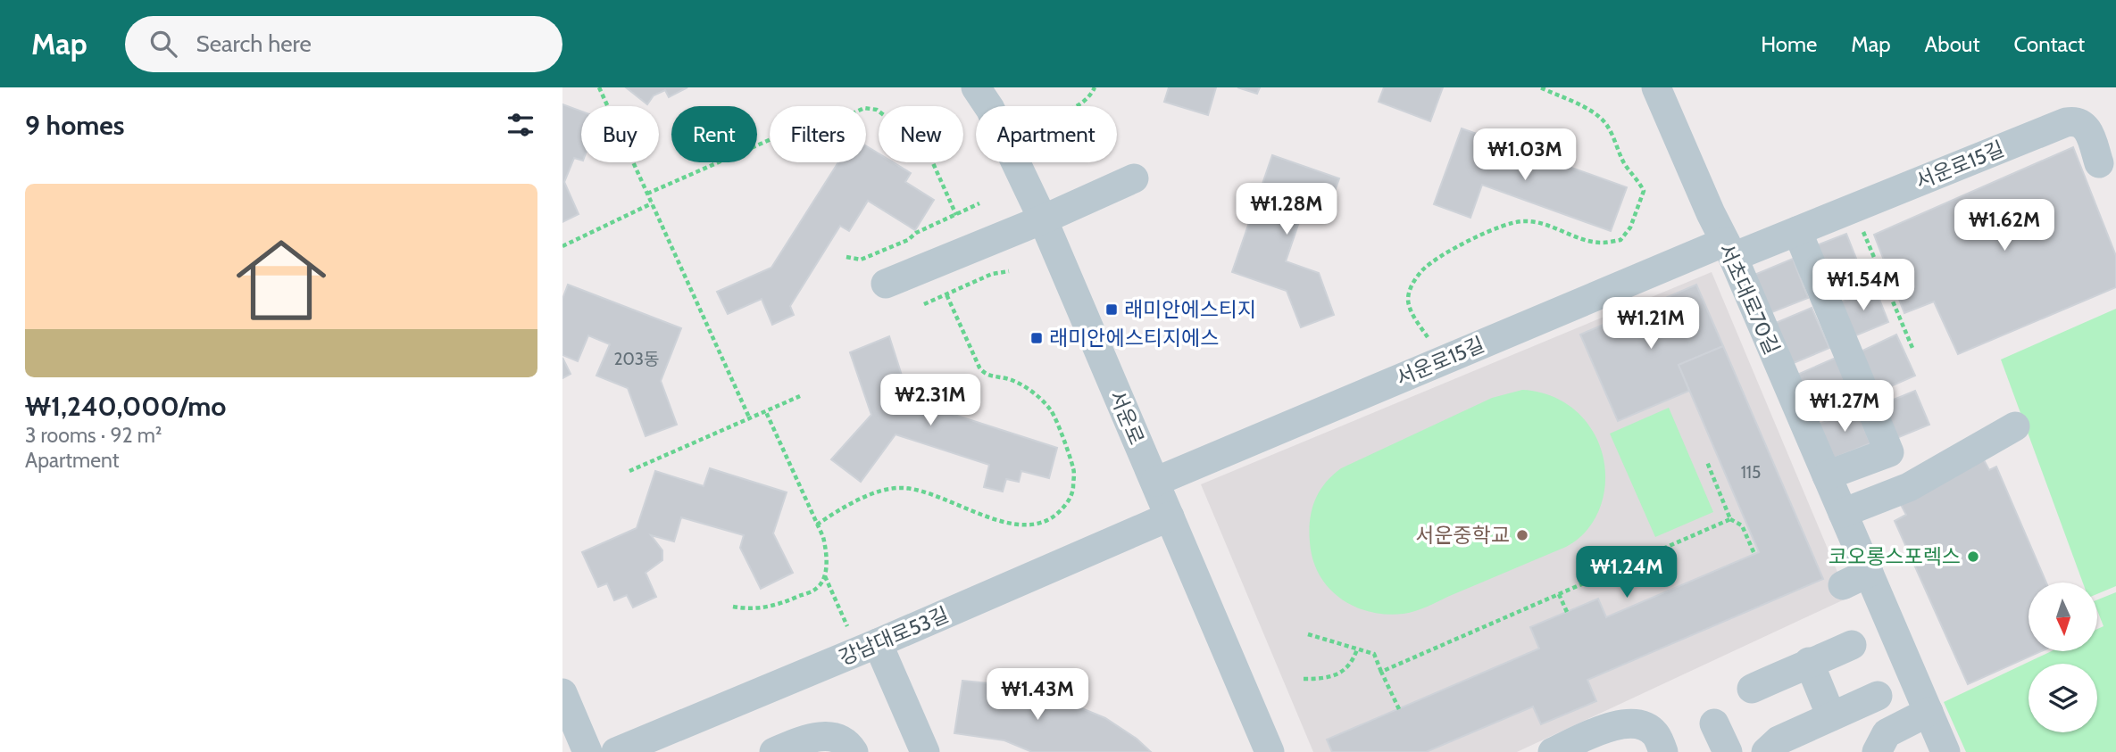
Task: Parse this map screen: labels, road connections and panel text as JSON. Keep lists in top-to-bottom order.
{
  "streets": {
    "street": [
      "서운로15길",
      "서초대로70길",
      "서운로",
      "강남대로53길"
    ]
  },
  "crossings": [
    ["서운로15길", "서초대로70길"],
    ["서운로15길", "서운로"],
    ["서운로", "강남대로53길"]
  ],
  "places": {
    "transit": ["래미안에스티지", "래미안에스티지에스"],
    "other": ["서운중학교", "코오롱스포렉스"]
  },
  "house_numbers": ["203동", "115"],
  "north": "bottom",
  "page": {
    "header": "Map",
    "search": "Search here",
    "nav": [
      "Home",
      "Map",
      "About",
      "Contact"
    ],
    "heading": "9 homes",
    "chip": [
      "Buy",
      "Rent",
      "Filters",
      "New",
      "Apartment"
    ],
    "price": [
      "₩1.03M",
      "₩1.28M",
      "₩1.62M",
      "₩1.54M",
      "₩1.21M",
      "₩2.31M",
      "₩1.27M",
      "₩1.24M",
      "₩1.43M"
    ],
    "list": [
      {
        "name": "₩1,240,000/mo",
        "note": "3 rooms · 92 m² · Apartment"
      }
    ]
  }
}
